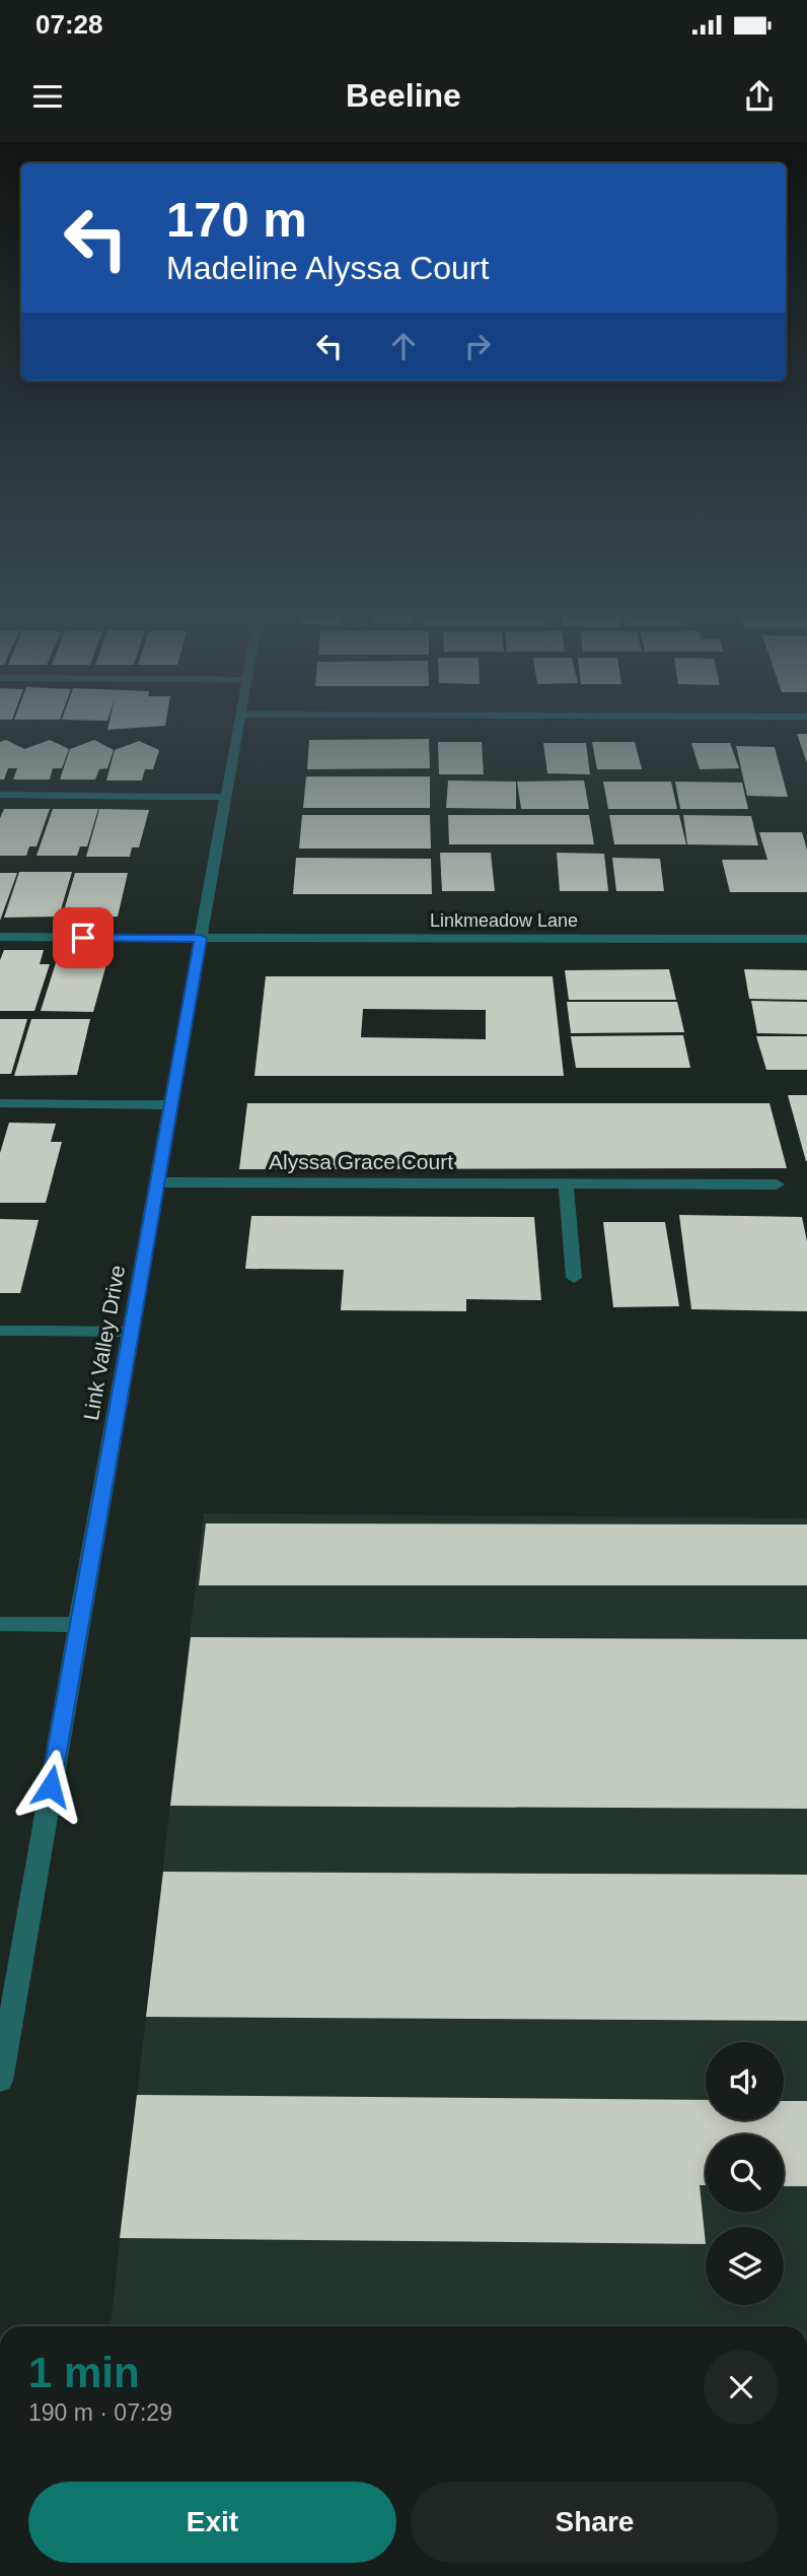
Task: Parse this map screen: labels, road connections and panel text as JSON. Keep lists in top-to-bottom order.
{
  "streets": {
    "street": ["Linkmeadow Lane", "Alyssa Grace Court", "Link Valley Drive"]
  },
  "crossings": [
    ["Linkmeadow Lane", "Link Valley Drive"],
    ["Alyssa Grace Court", "Link Valley Drive"]
  ],
  "page": {
    "status": "07:28",
    "header": "Beeline",
    "turn": ["170 m", "Madeline Alyssa Court"],
    "heading": ["1 min", "190 m · 07:29"],
    "buttons": ["Exit", "Share"]
  }
}
